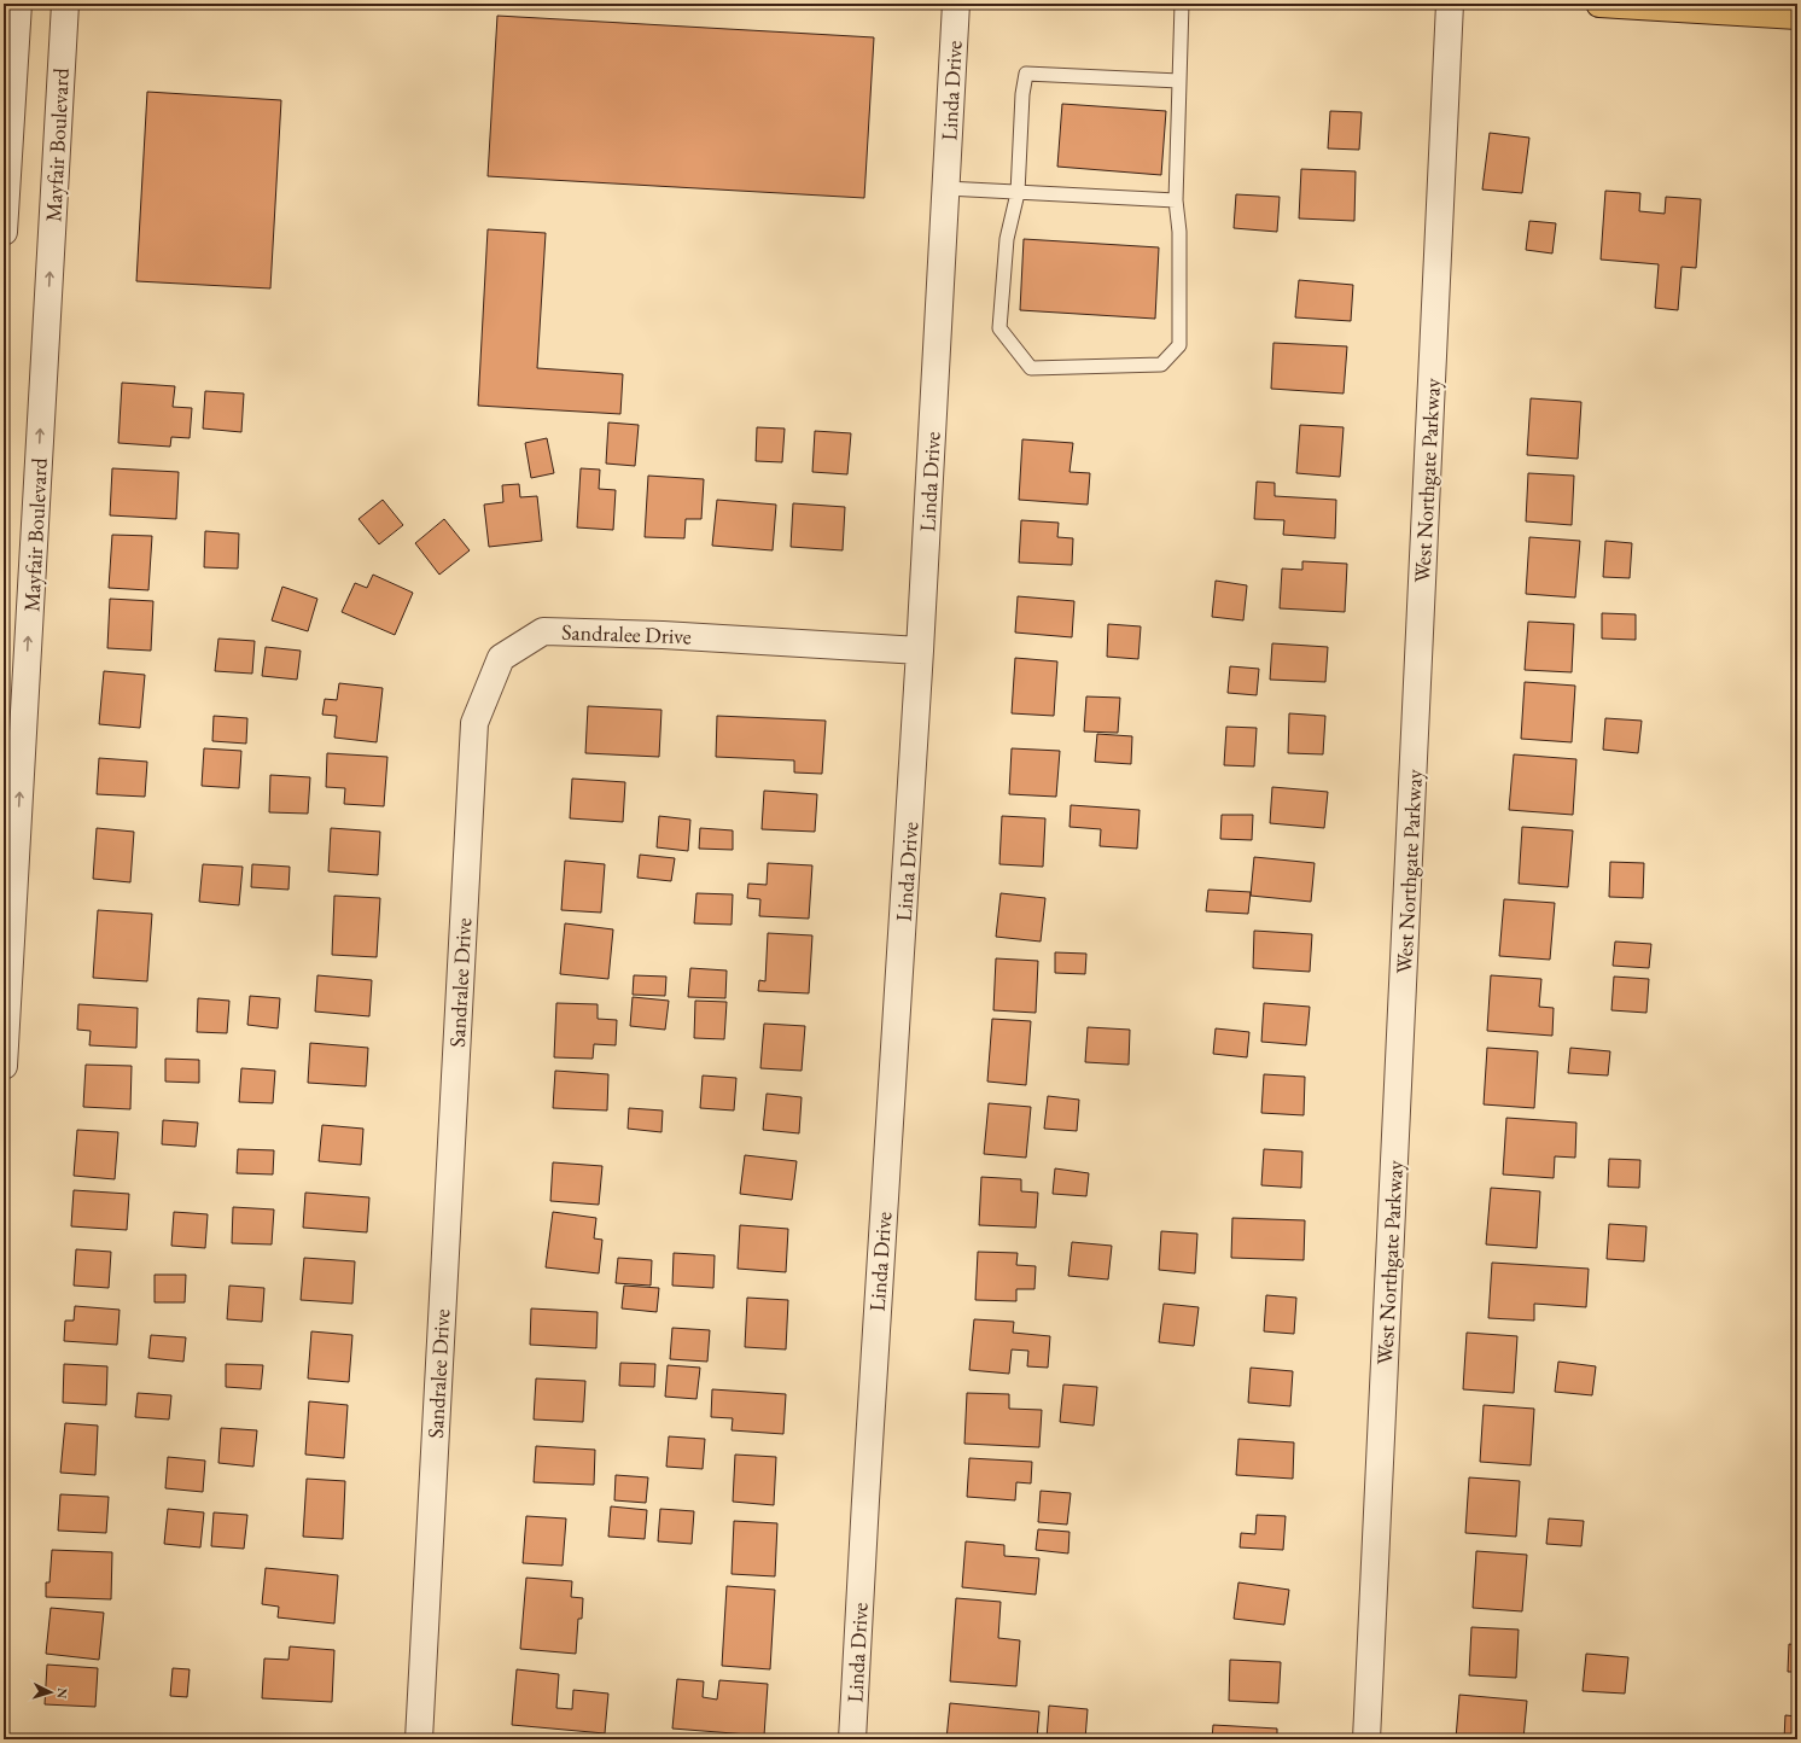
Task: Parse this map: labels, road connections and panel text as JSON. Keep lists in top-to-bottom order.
{
  "streets": {
    "street": [
      "Linda Drive",
      "Mayfair Boulevard",
      "West Northgate Parkway",
      "Sandralee Drive"
    ]
  },
  "crossings": [
    ["Linda Drive", "Sandralee Drive"]
  ],
  "one_way": ["Mayfair Boulevard"],
  "north": "right"
}
